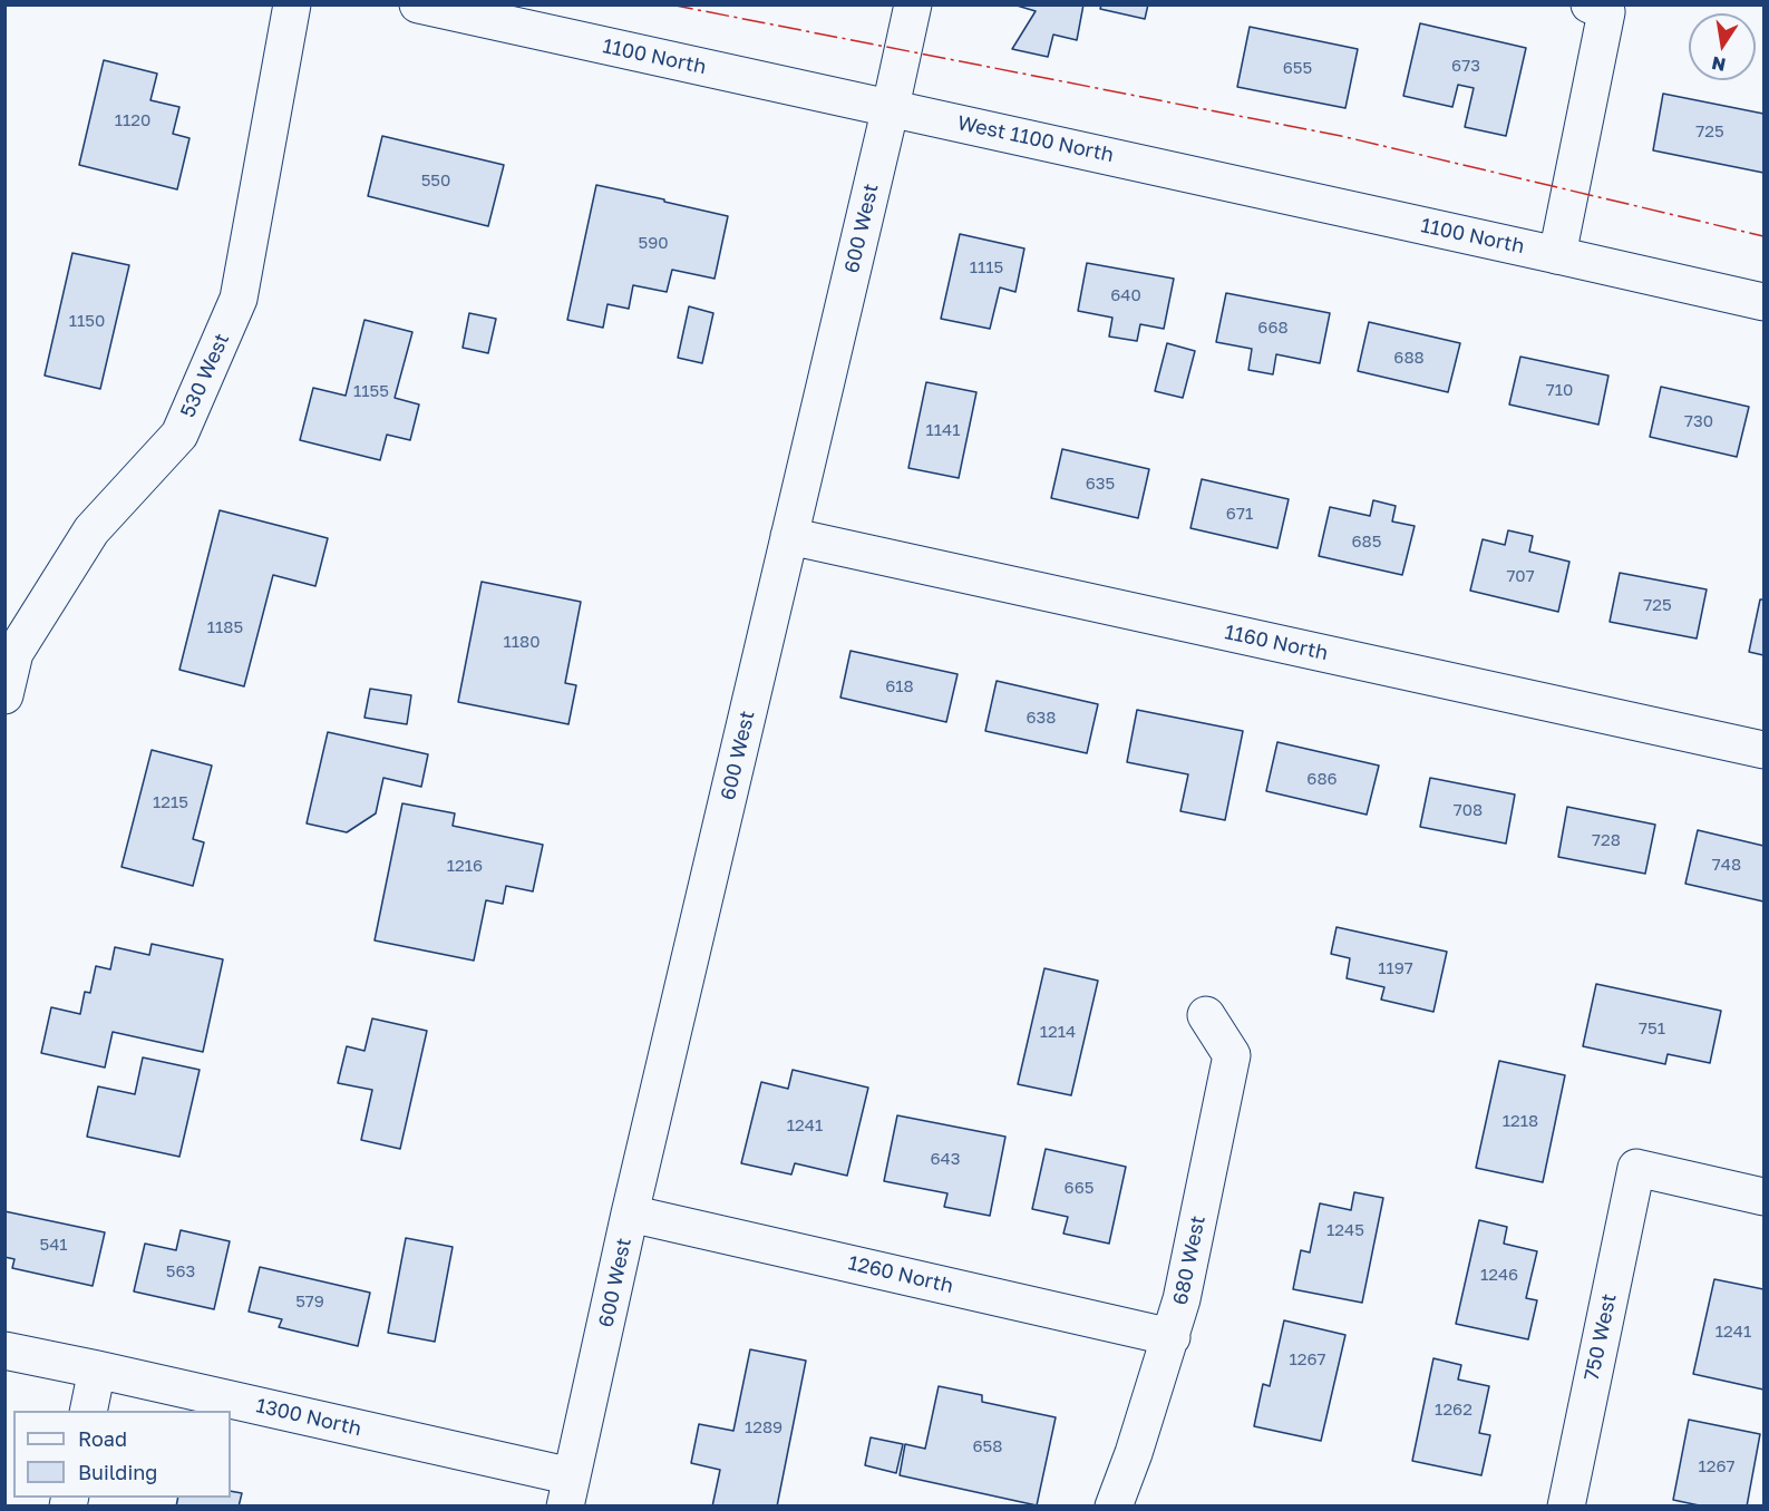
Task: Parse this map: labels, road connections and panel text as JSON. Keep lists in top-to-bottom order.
{
  "streets": {
    "street": [
      "1100 North",
      "West 1100 North",
      "600 West",
      "530 West",
      "1160 North",
      "680 West",
      "1260 North",
      "750 West",
      "1300 North"
    ]
  },
  "crossings": [
    ["1100 North", "West 1100 North"],
    ["1100 North", "600 West"],
    ["West 1100 North", "600 West"],
    ["600 West", "1160 North"],
    ["600 West", "1260 North"],
    ["600 West", "1300 North"],
    ["680 West", "1260 North"]
  ],
  "house_numbers": [
    "673",
    "655",
    "1120",
    "725",
    "550",
    "590",
    "1115",
    "640",
    "1150",
    "668",
    "688",
    "710",
    "1155",
    "730",
    "1141",
    "635",
    "671",
    "685",
    "707",
    "725",
    "1185",
    "1180",
    "618",
    "638",
    "686",
    "1215",
    "708",
    "728",
    "748",
    "1216",
    "1197",
    "751",
    "1214",
    "1218",
    "1241",
    "643",
    "665",
    "1245",
    "541",
    "563",
    "1246",
    "579",
    "1241",
    "1267",
    "1262",
    "1289",
    "658",
    "1267"
  ],
  "legend": ["Road", "Building"],
  "north": "bottom"
}
